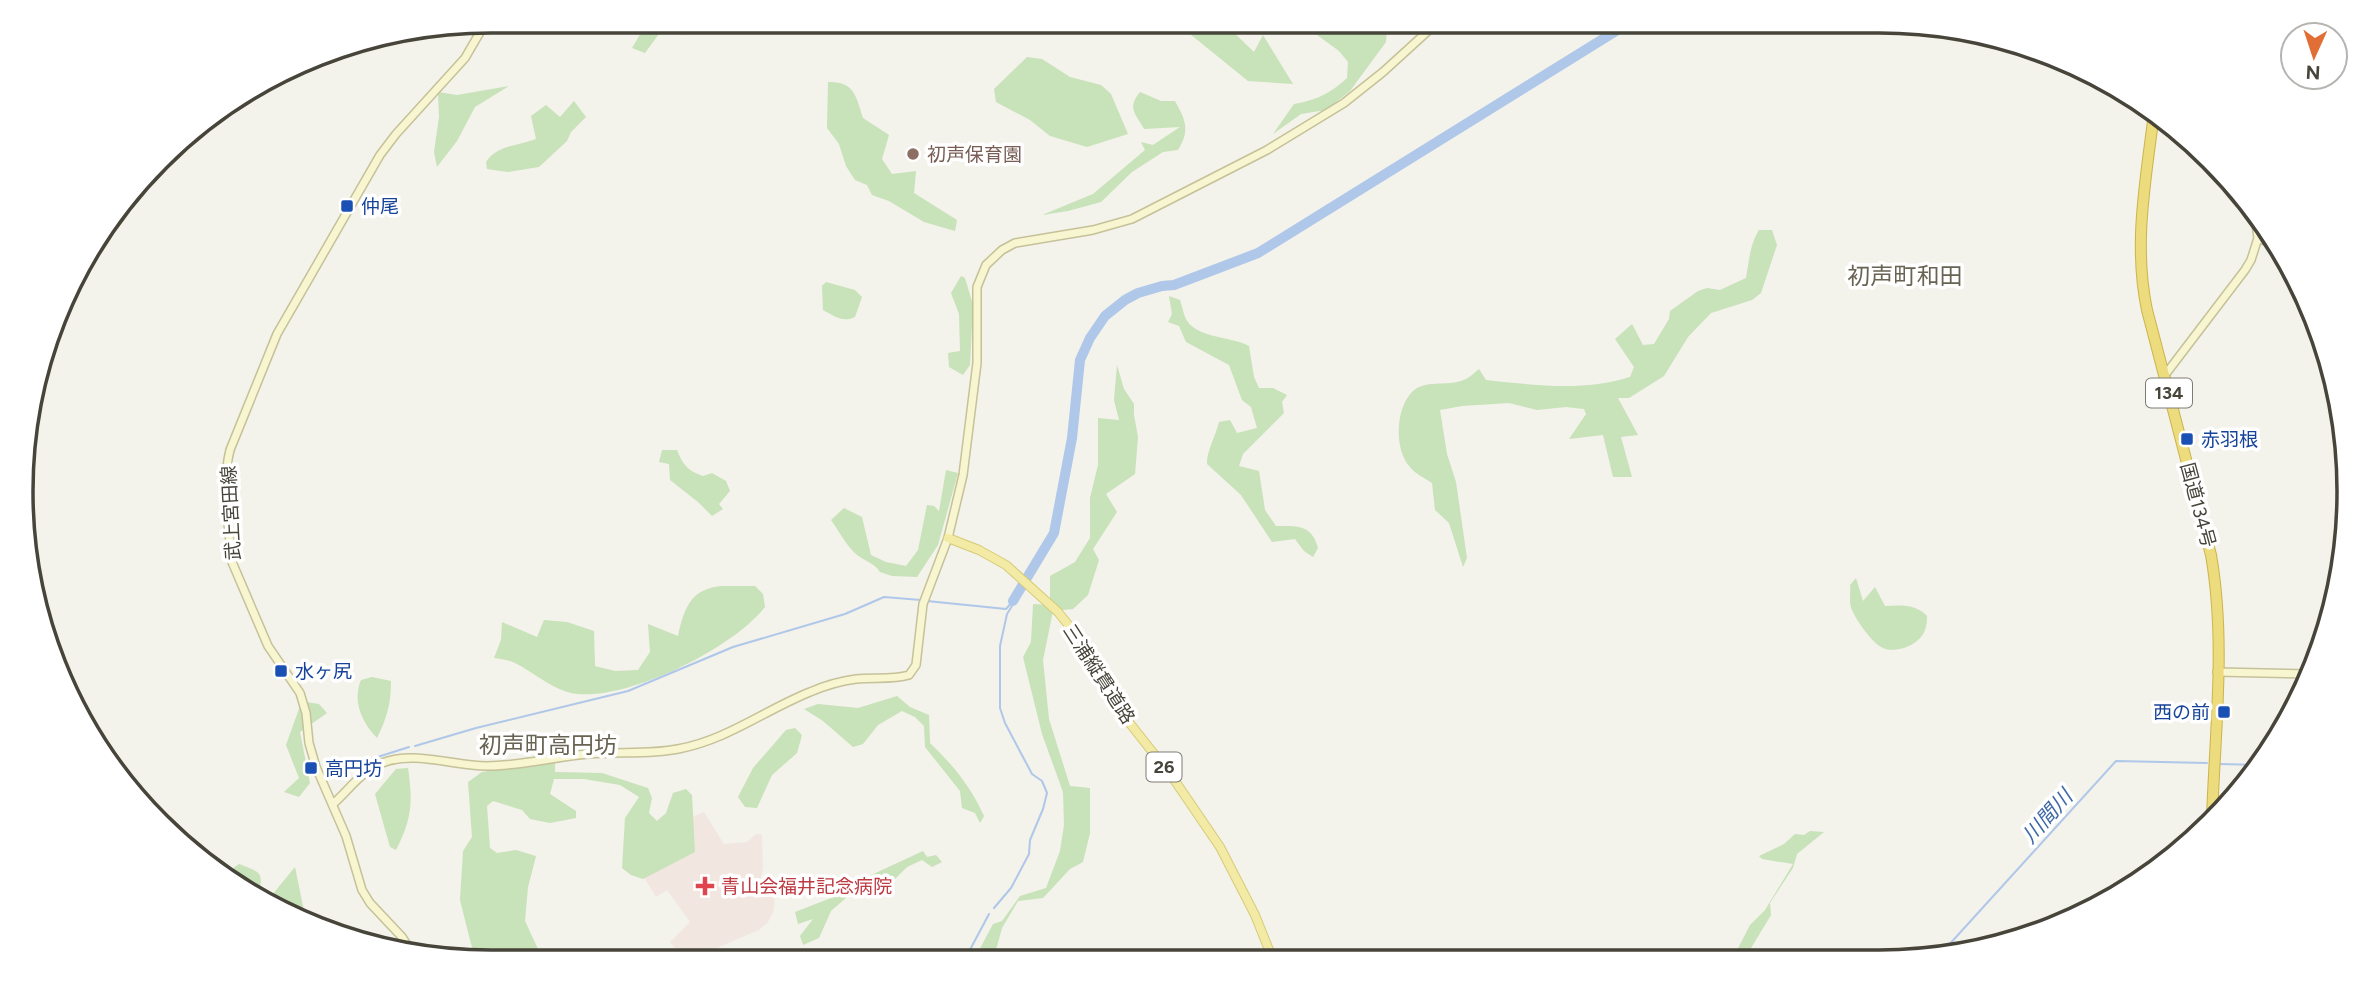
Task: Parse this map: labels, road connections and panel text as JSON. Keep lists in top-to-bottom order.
{
  "streets": {
    "highway": ["134", "国道134号"],
    "main road": ["三浦縦貫道路", "26"],
    "street": ["武上宮田線"]
  },
  "districts": ["初声町和田", "初声町高円坊"],
  "water": ["川間川"],
  "places": {
    "other": ["初声保育園"],
    "transit": [
      "仲尾",
      "赤羽根",
      "水ヶ尻",
      "西の前",
      "高円坊"
    ],
    "health": ["青山会福井記念病院"]
  },
  "north": "bottom"
}
